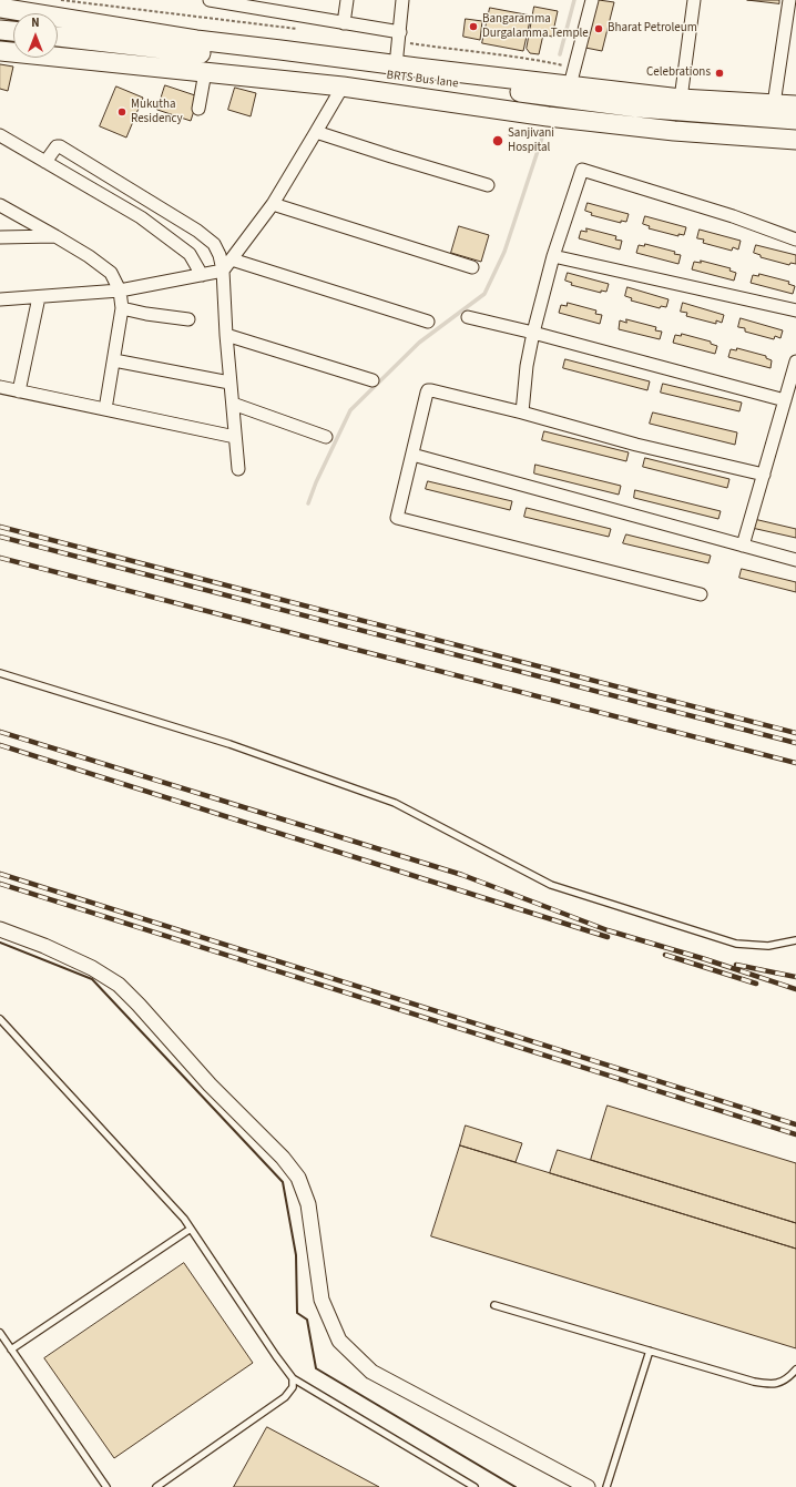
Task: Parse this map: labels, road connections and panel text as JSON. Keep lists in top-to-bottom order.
{
  "streets": {
    "main road": ["BRTS Bus lane"]
  },
  "places": [
    "Bangaramma Durgalamma Temple",
    "Bharat Petroleum",
    "Celebrations",
    "Mukutha Residency",
    "Sanjivani Hospital"
  ],
  "north": "top"
}
